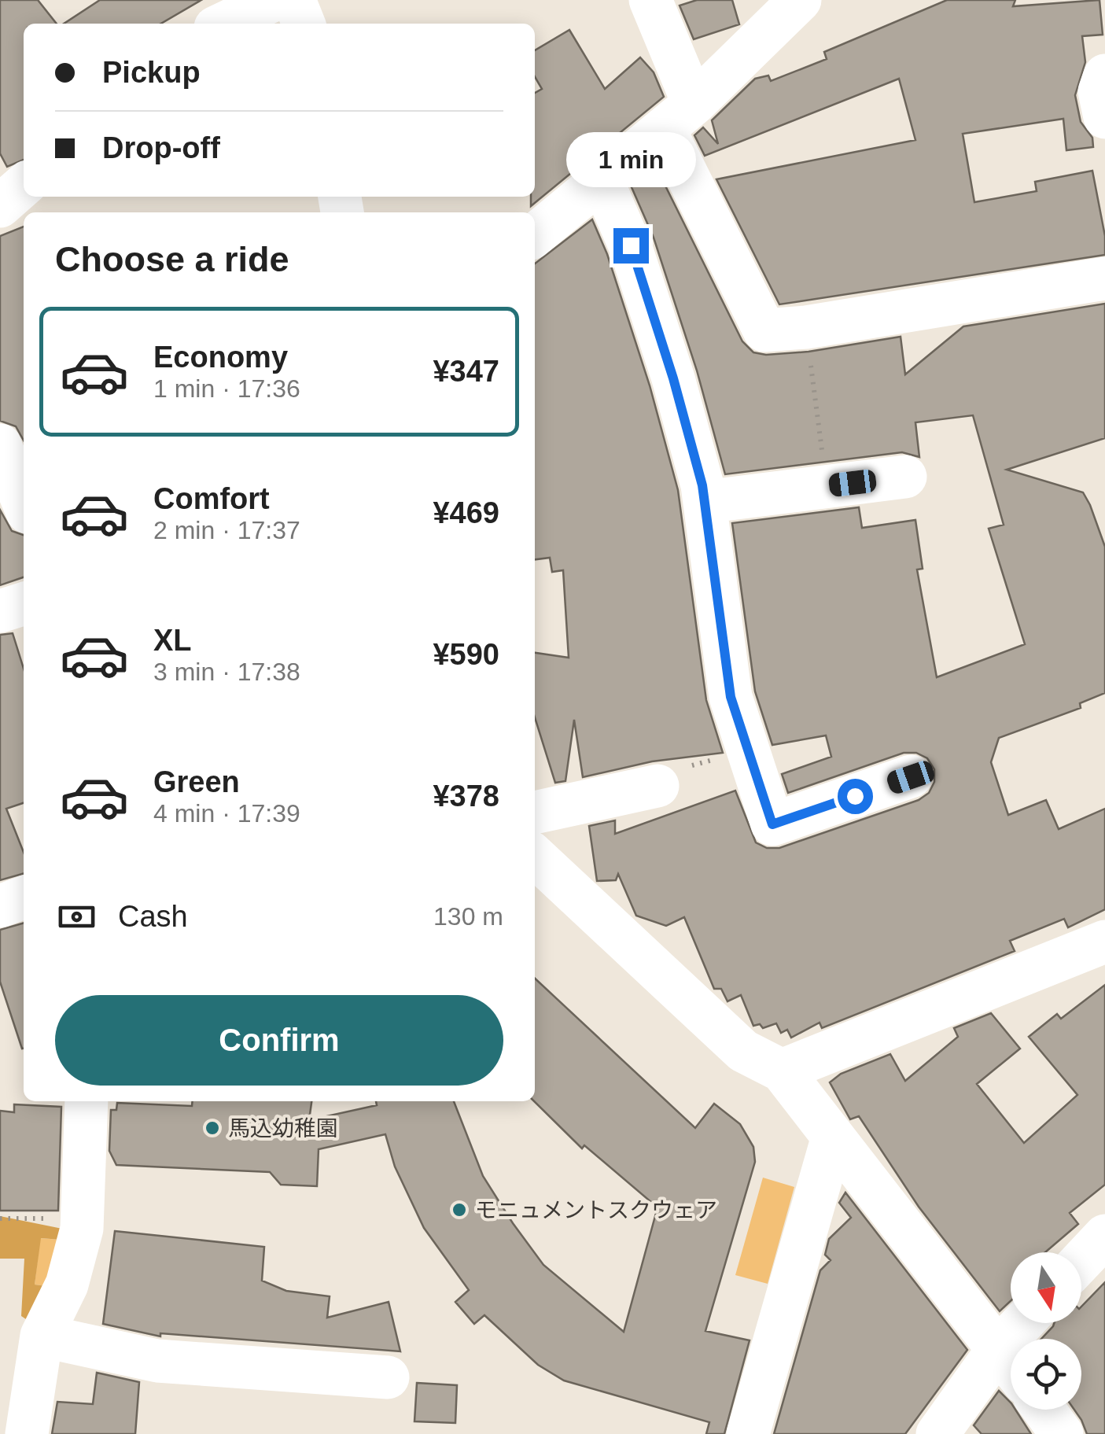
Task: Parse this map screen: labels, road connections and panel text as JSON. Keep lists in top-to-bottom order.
{
  "places": ["馬込幼稚園", "モニュメントスクウェア"],
  "north": "bottom",
  "page": {
    "banner": ["Pickup", "Drop-off"],
    "bubble": "1 min",
    "heading": "Choose a ride",
    "list": [
      {
        "name": "Economy",
        "note": "1 min · 17:36",
        "value": "¥347"
      },
      {
        "name": "Comfort",
        "note": "2 min · 17:37",
        "value": "¥469"
      },
      {
        "name": "XL",
        "note": "3 min · 17:38",
        "value": "¥590"
      },
      {
        "name": "Green",
        "note": "4 min · 17:39",
        "value": "¥378"
      }
    ],
    "pay": ["Cash", "130 m"],
    "buttons": "Confirm"
  }
}
